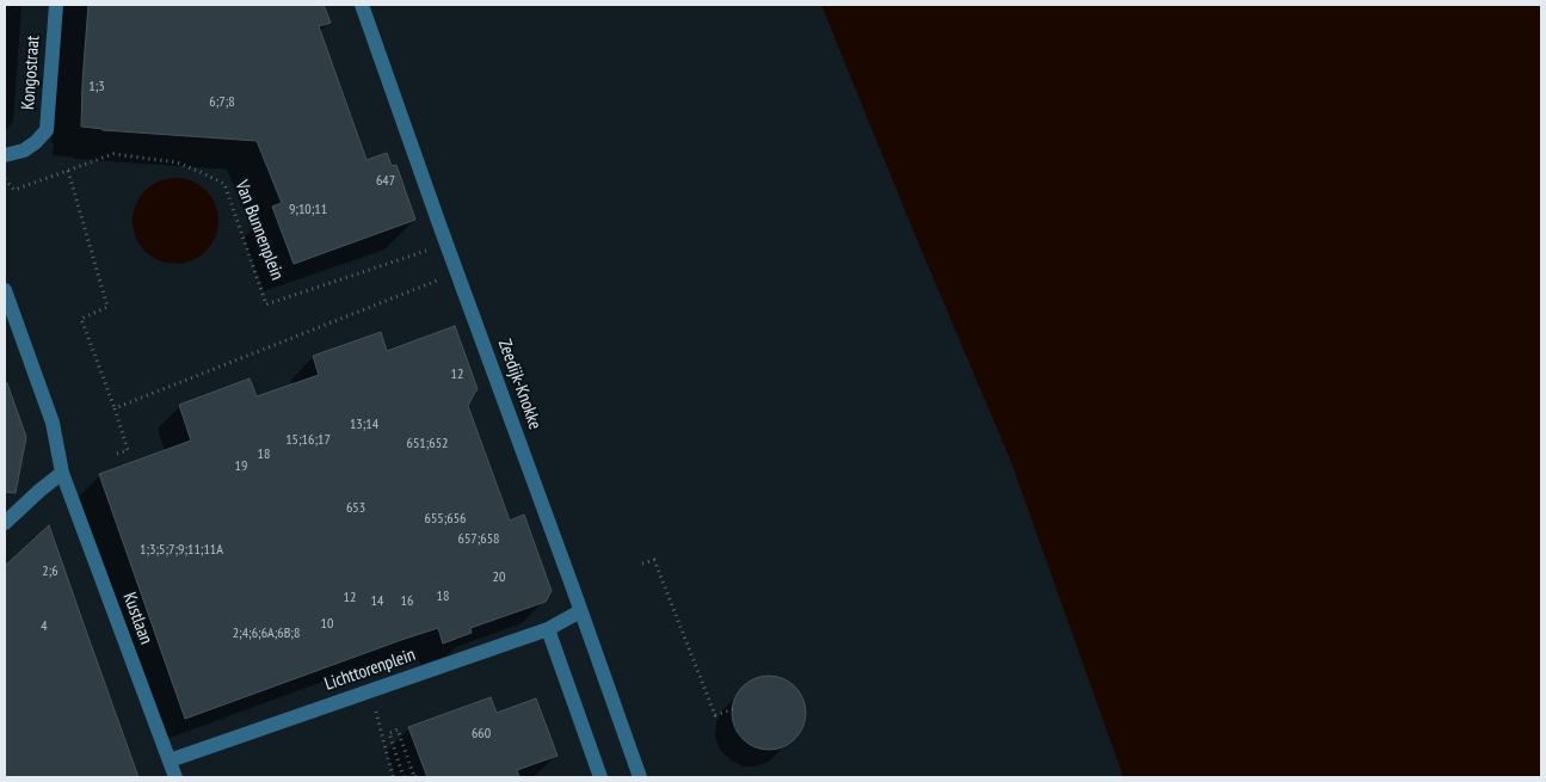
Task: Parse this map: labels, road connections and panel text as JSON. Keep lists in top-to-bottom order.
{
  "streets": {
    "street": [
      "Kongostraat",
      "Zeedijk-Knokke",
      "Kustlaan",
      "Lichttorenplein"
    ],
    "path": ["Van Bunnenplein"]
  },
  "crossings": [
    ["Van Bunnenplein", "Zeedijk-Knokke"],
    ["Zeedijk-Knokke", "Lichttorenplein"],
    ["Kustlaan", "Lichttorenplein"]
  ],
  "house_numbers": [
    "1;3",
    "6;7;8",
    "647",
    "9;10;11",
    "12",
    "13;14",
    "15;16;17",
    "651;652",
    "18",
    "19",
    "653",
    "655;656",
    "657;658",
    "1;3;5;7;9;11;11A",
    "2;6",
    "20",
    "18",
    "12",
    "14",
    "16",
    "10",
    "4",
    "2;4;6;6A;6B;8",
    "660"
  ]
}
